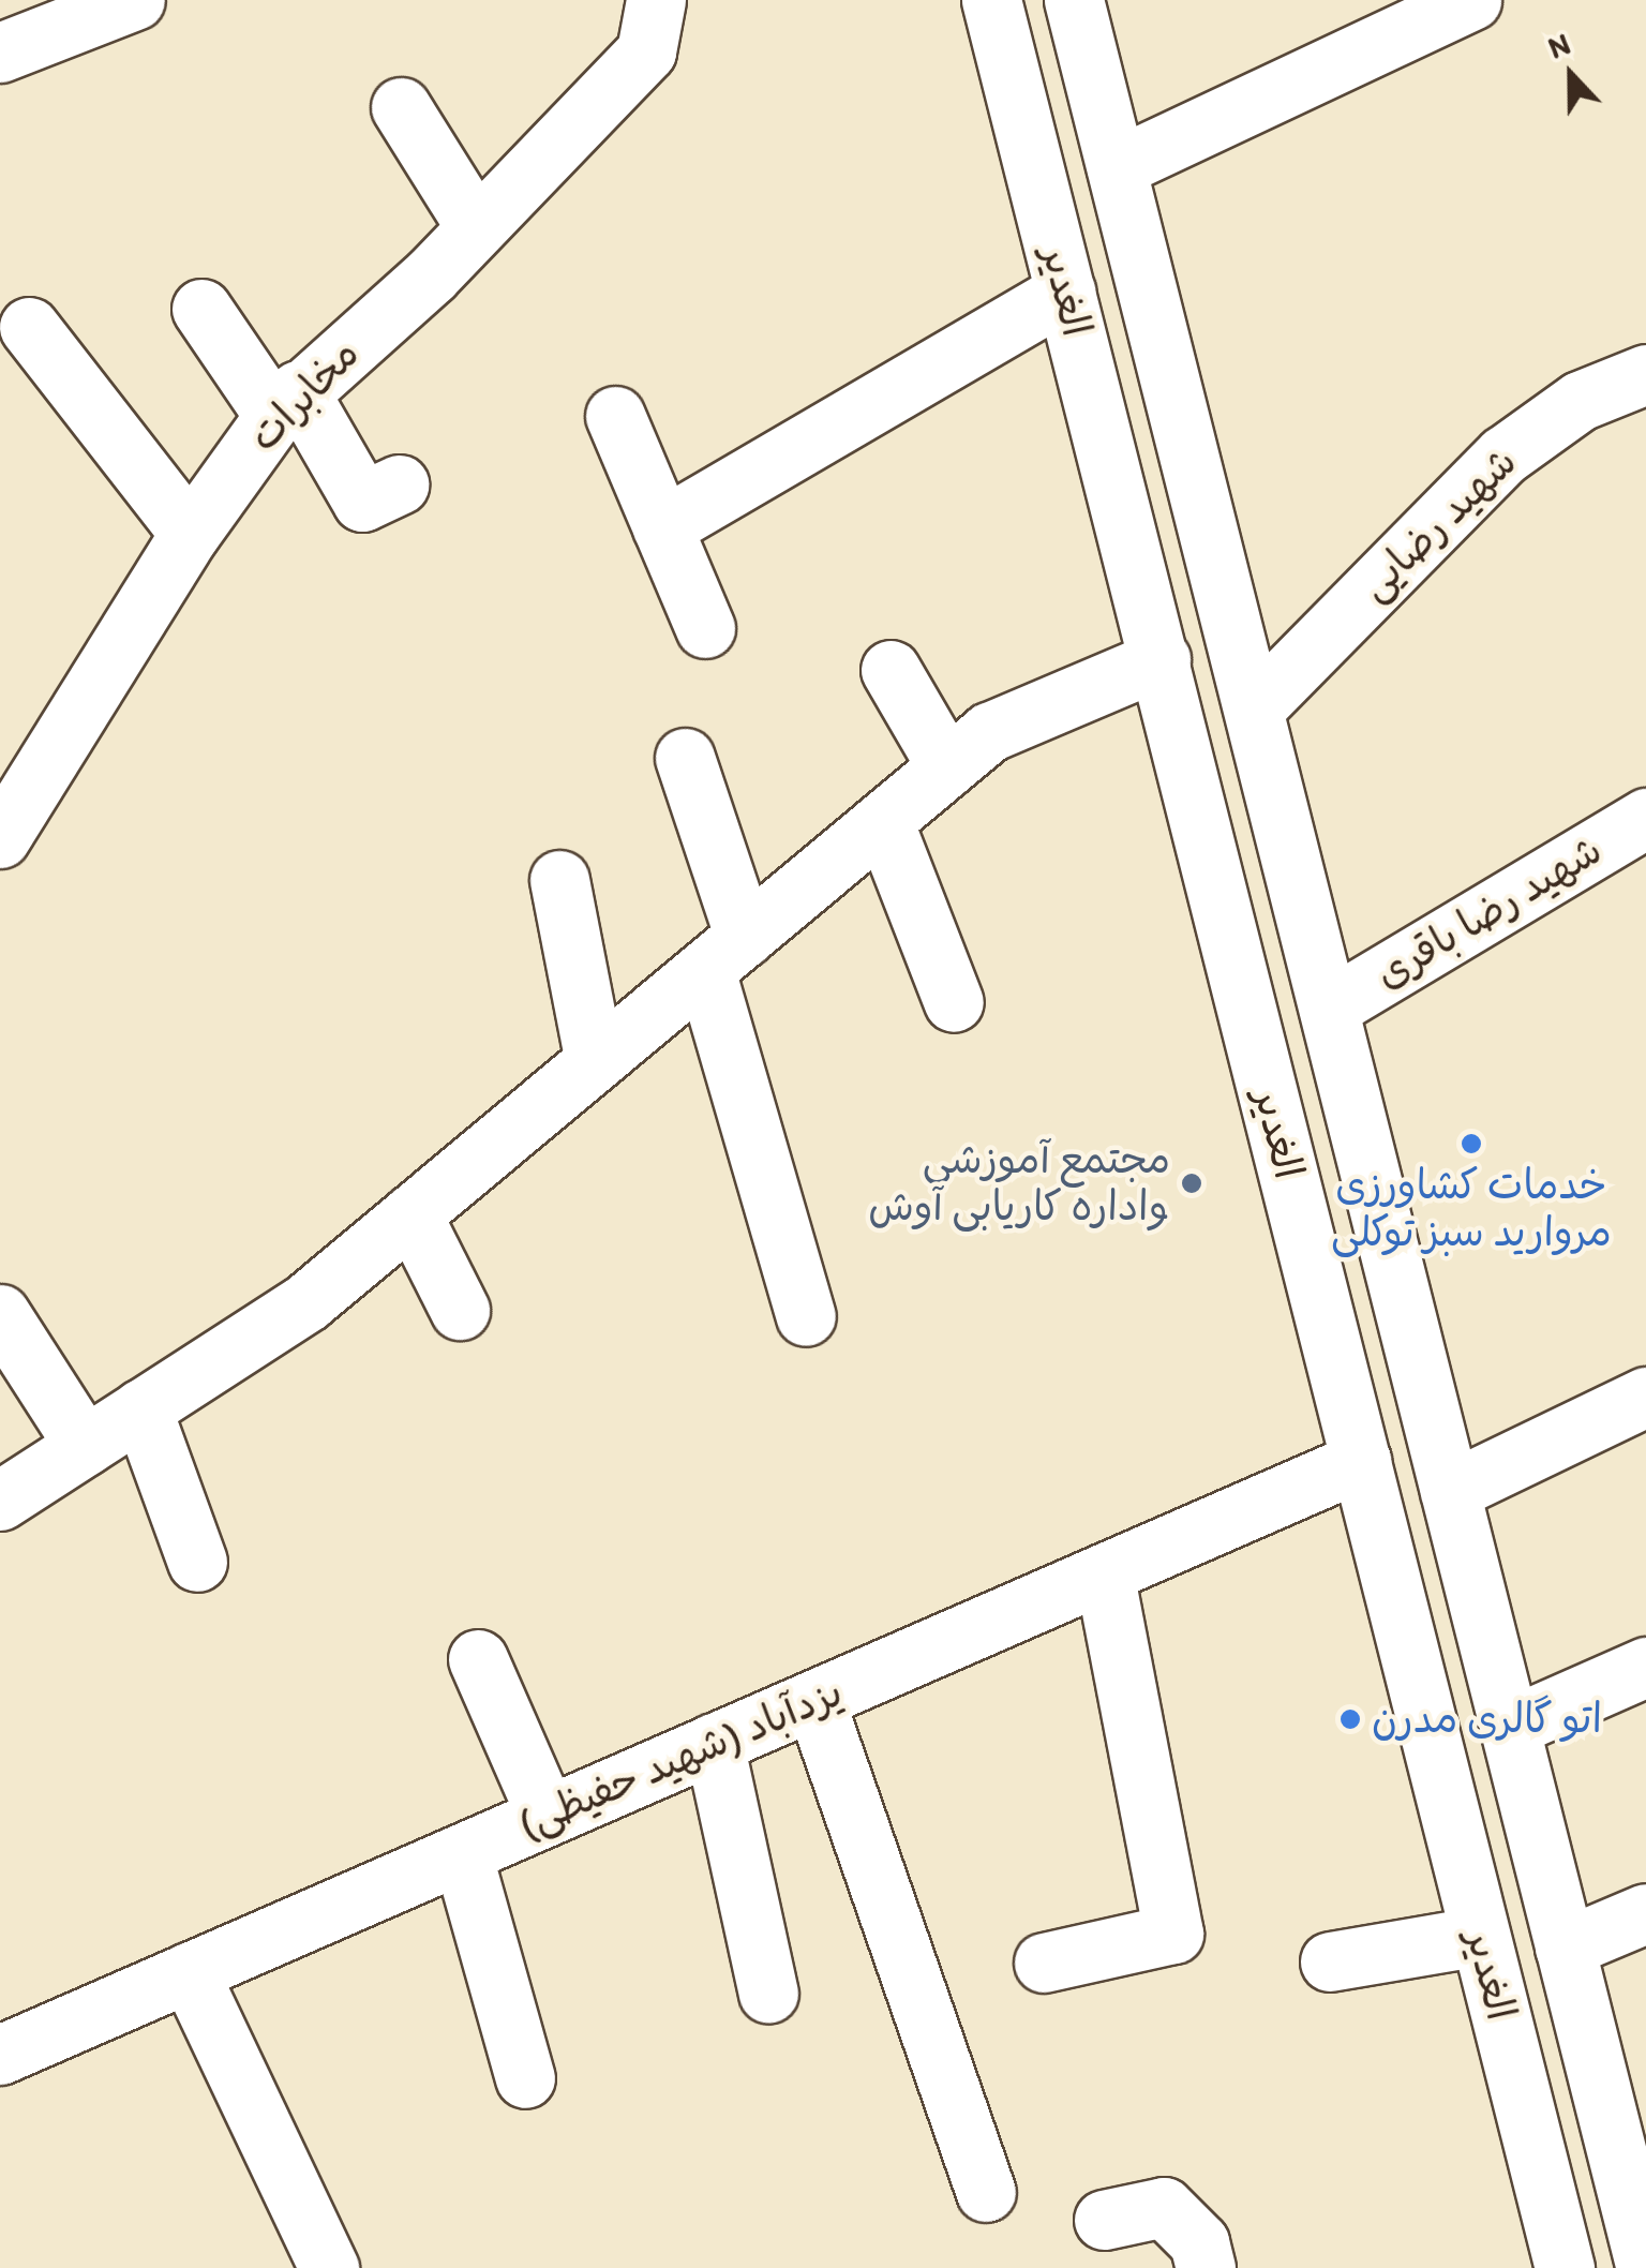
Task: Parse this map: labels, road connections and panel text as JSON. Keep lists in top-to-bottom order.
{
  "streets": {
    "street": [
      "الغدیر",
      "مخابرات",
      "شهید رضایی",
      "شهید رضا باقری",
      "یزدآباد (شهید حفیظی)"
    ]
  },
  "crossings": [
    ["الغدیر", "شهید رضایی"],
    ["الغدیر", "شهید رضا باقری"],
    ["الغدیر", "یزدآباد (شهید حفیظی)"]
  ],
  "places": ["خدمات کشاورزی مروارید سبز توکلی", "مجتمع آموزشی واداره کاریابی آوش", "اتو گالری مدرن"],
  "north": "top"
}
